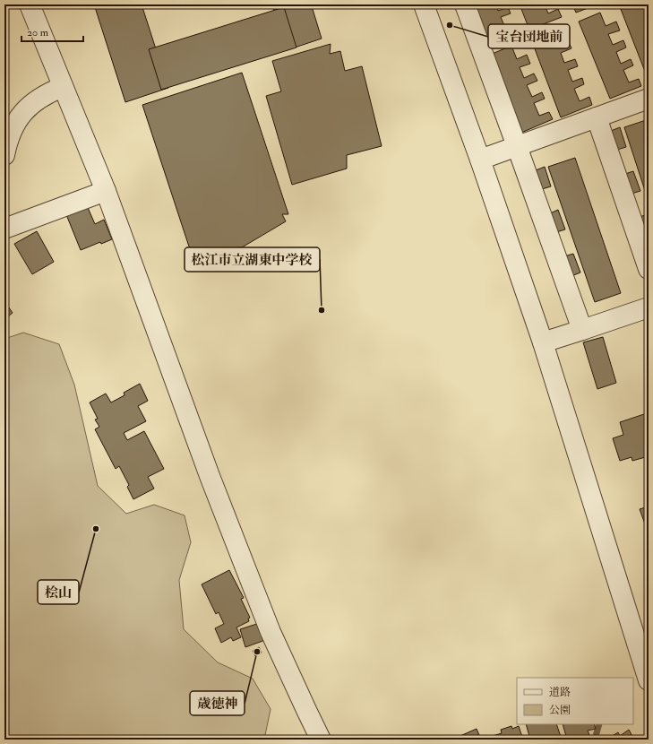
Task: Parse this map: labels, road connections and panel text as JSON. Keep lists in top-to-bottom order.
{
  "places": [
    "宝台団地前",
    "松江市立湖東中学校",
    "桧山",
    "歳徳神"
  ],
  "legend": ["道路", "公園"],
  "scale_bar": "20 m"
}
